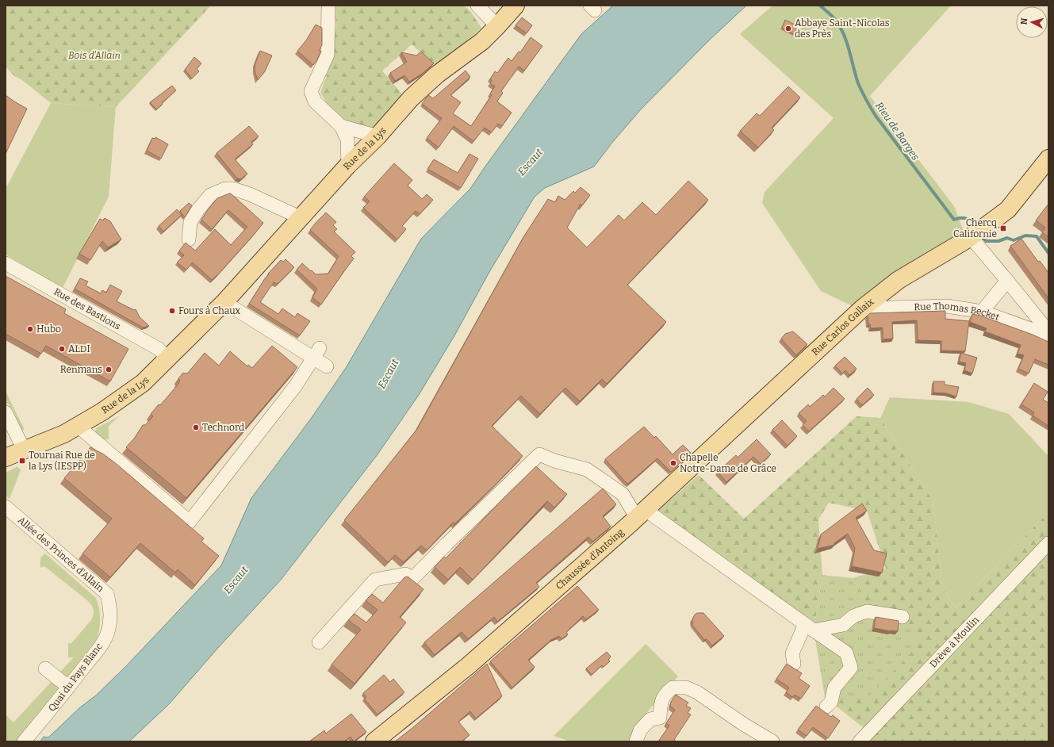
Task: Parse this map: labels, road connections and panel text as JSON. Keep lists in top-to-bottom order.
{
  "streets": {
    "main road": ["Rue de la Lys", "Rue Carlos Gallaix", "Chaussée d'Antoing"],
    "street": [
      "Rue des Bastions",
      "Rue Thomas Becket",
      "Allée des Princes d'Allain",
      "Drève à Moulin",
      "Quai du Pays Blanc"
    ]
  },
  "crossings": [
    ["Rue de la Lys", "Rue des Bastions"],
    ["Rue Thomas Becket", "Rue Carlos Gallaix"],
    ["Rue Carlos Gallaix", "Chaussée d'Antoing"],
    ["Allée des Princes d'Allain", "Quai du Pays Blanc"]
  ],
  "water": ["Rieu de Barges", "Escaut"],
  "parks": ["Bois d'Allain"],
  "places": {
    "other": [
      "Abbaye Saint-Nicolas des Près",
      "Fours à Chaux",
      "Hubo",
      "ALDI",
      "Renmans",
      "Technord",
      "Chapelle Notre-Dame de Grâce"
    ],
    "transit": ["Chercq Californie", "Tournai Rue de la Lys (IESPP)"]
  },
  "north": "left"
}
